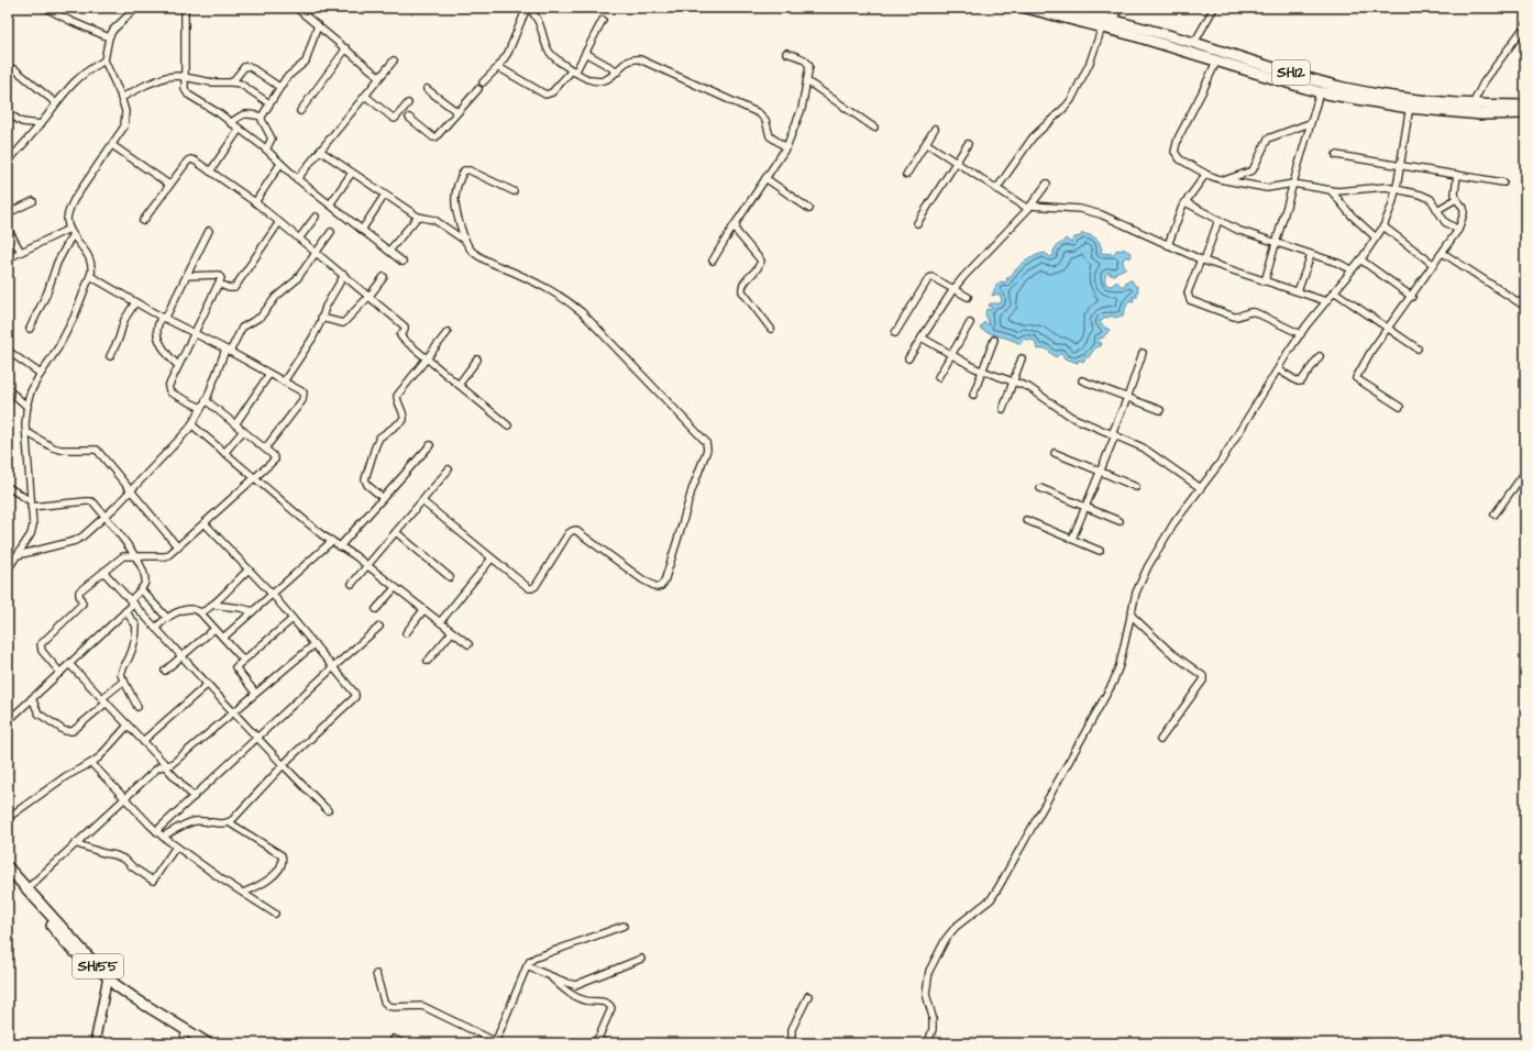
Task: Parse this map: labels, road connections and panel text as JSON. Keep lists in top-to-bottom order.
{
  "streets": {
    "main road": ["SH12", "SH155"]
  }
}
